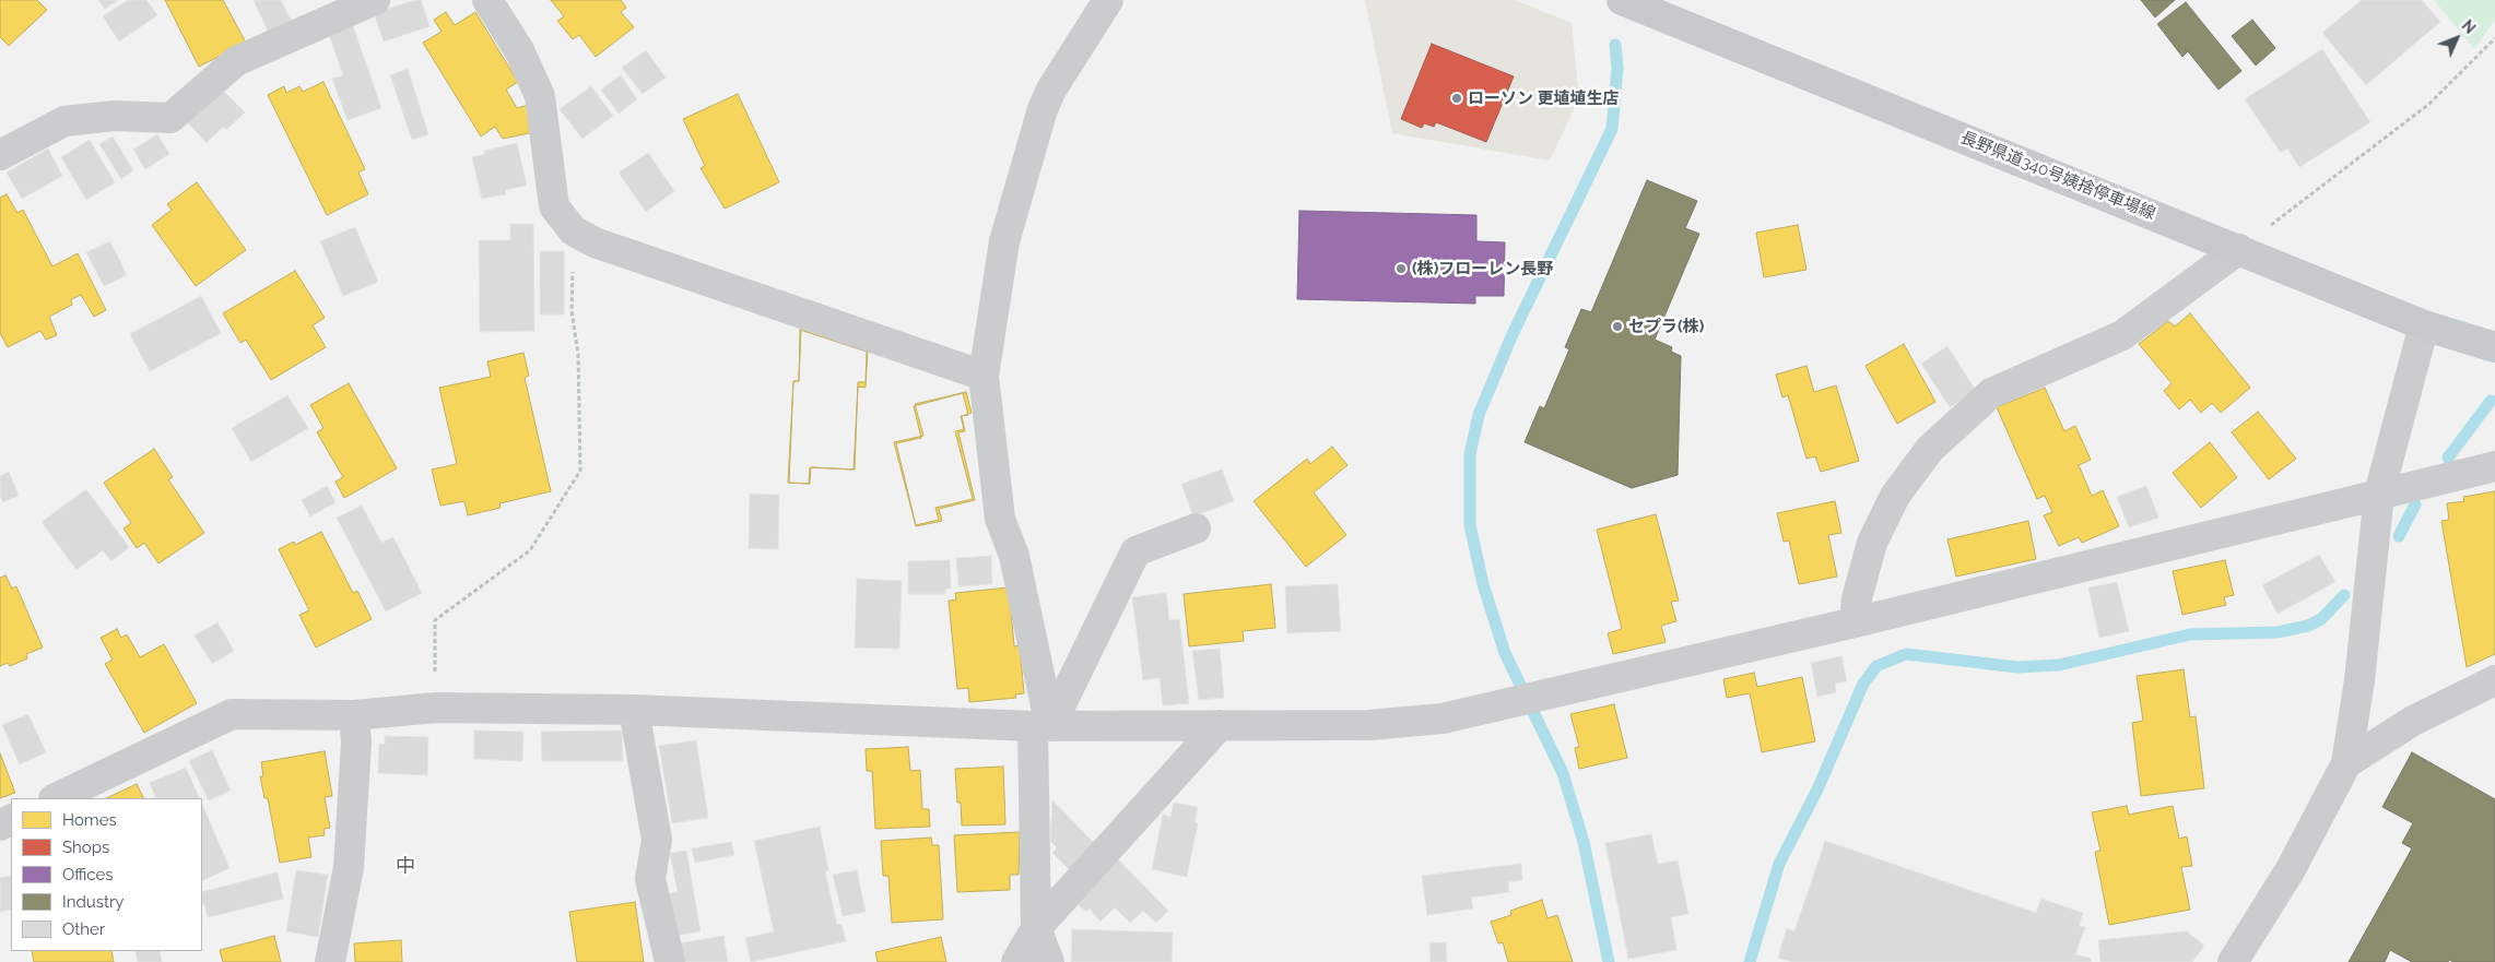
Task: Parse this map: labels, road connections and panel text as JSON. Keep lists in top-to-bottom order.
{
  "streets": {
    "main road": ["長野県道340号姨捨停車場線"]
  },
  "districts": ["中"],
  "places": ["ローソン 更埴埴生店", "(株)フローレン長野", "セプラ(株)"],
  "legend": [
    "Homes",
    "Shops",
    "Offices",
    "Industry",
    "Other"
  ],
  "north": "top right"
}
